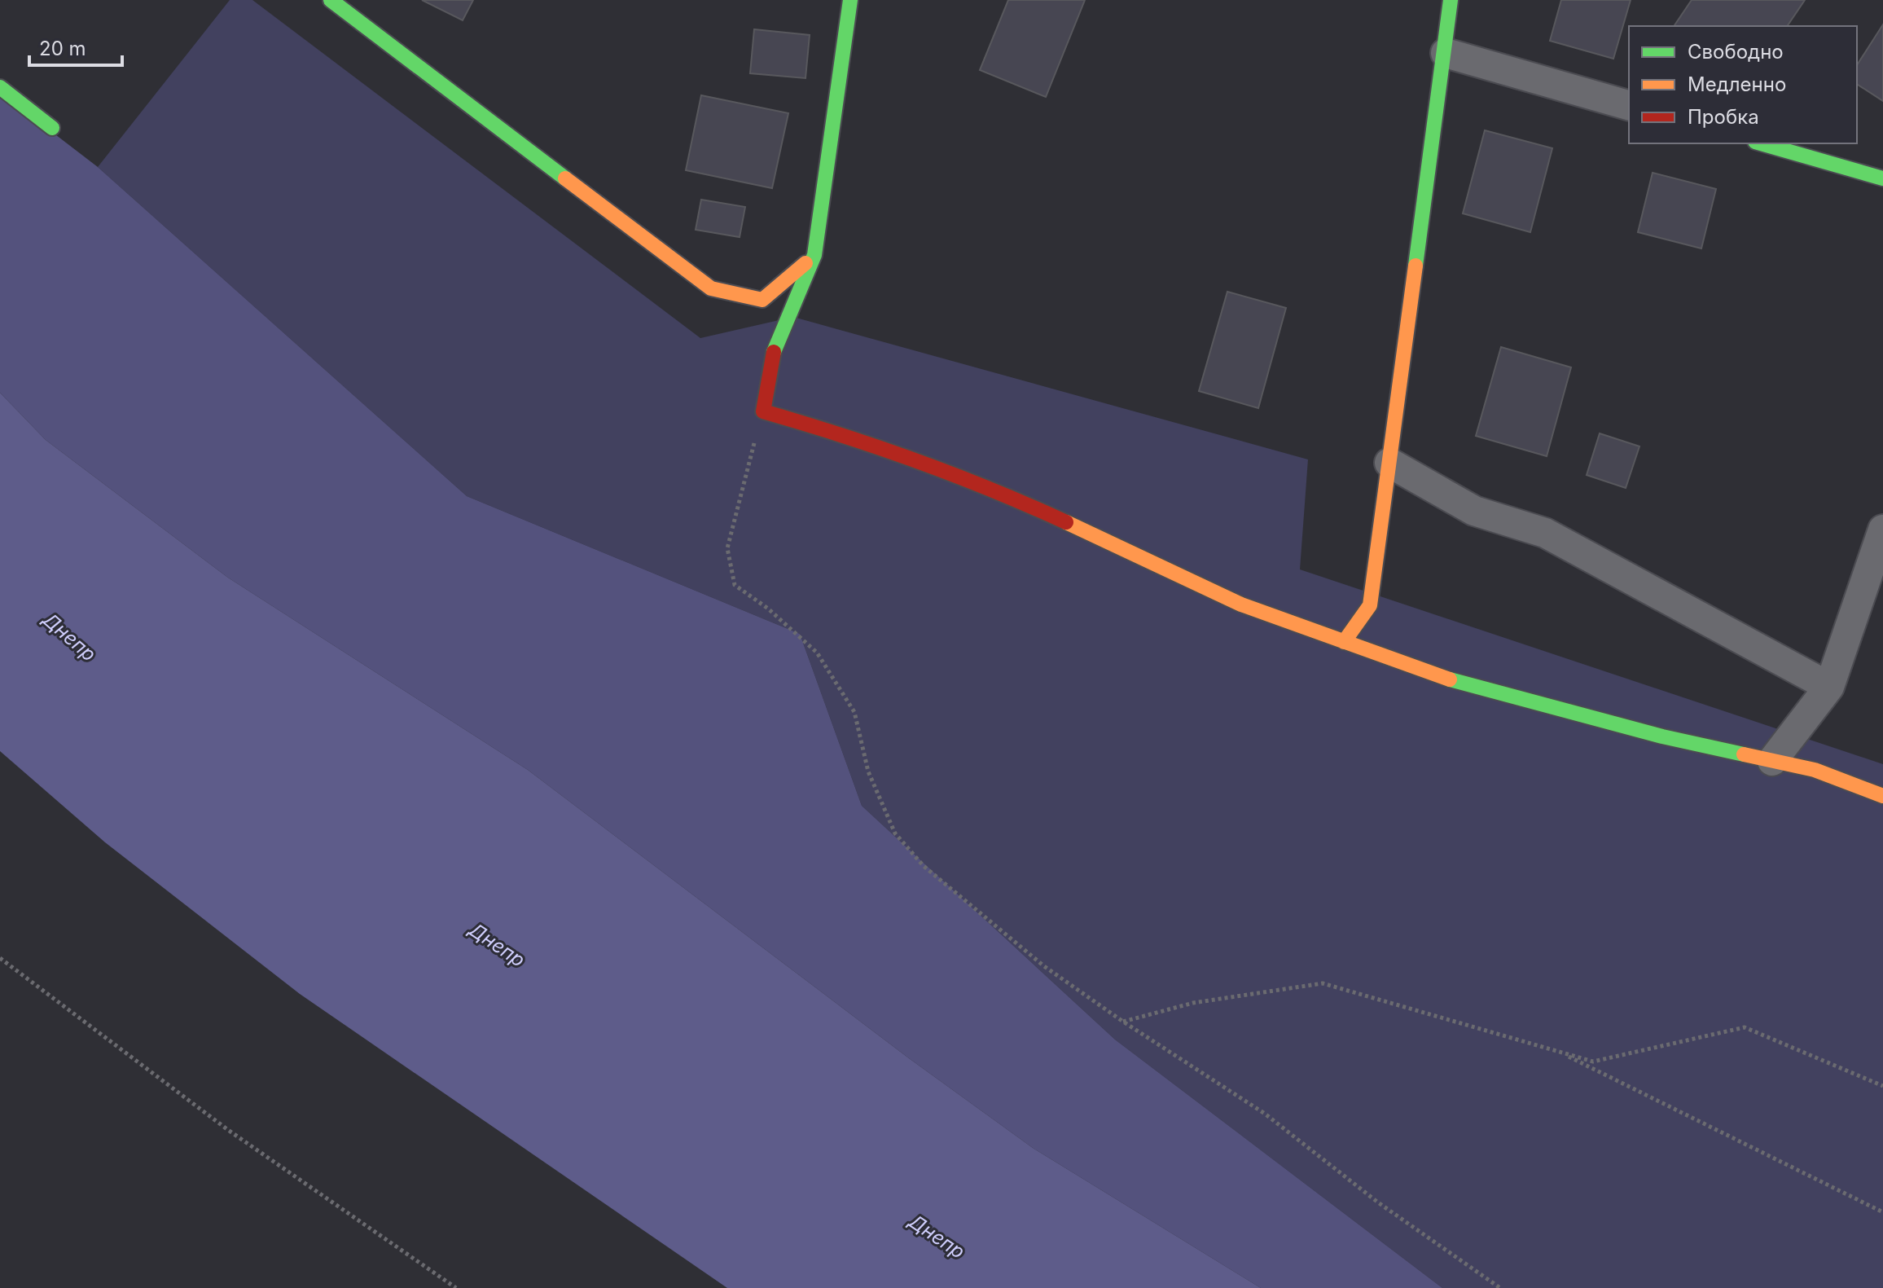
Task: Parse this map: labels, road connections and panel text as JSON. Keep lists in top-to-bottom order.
{
  "water": ["Днепр"],
  "legend": ["Свободно", "Медленно", "Пробка"],
  "scale_bar": "20 m"
}
